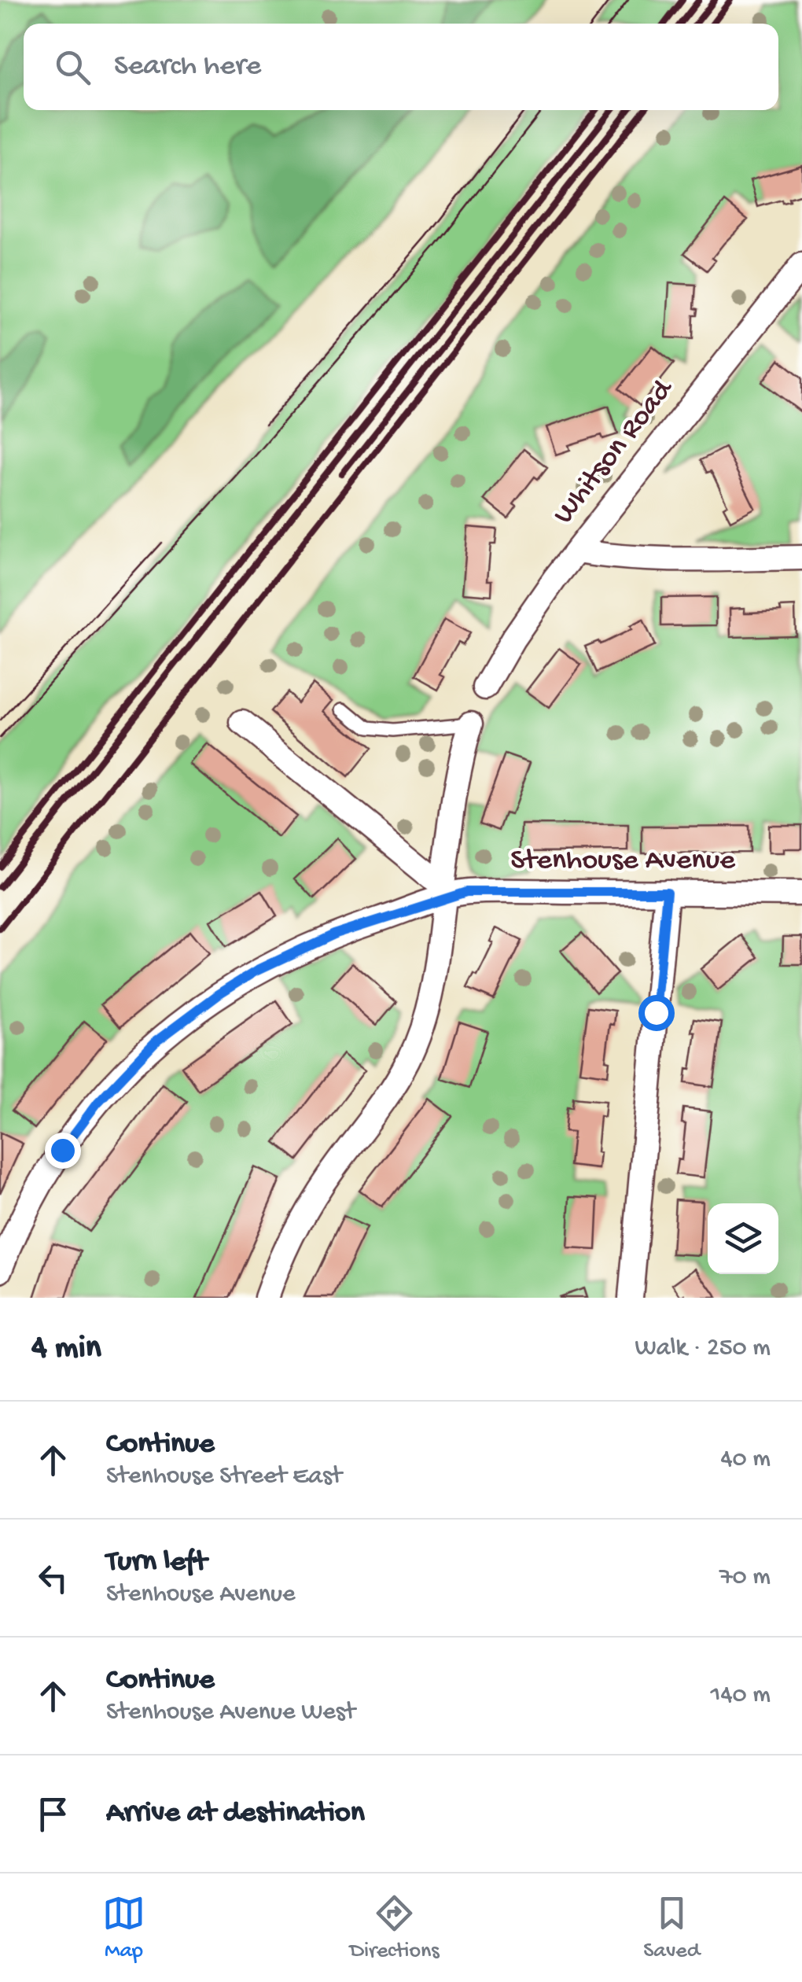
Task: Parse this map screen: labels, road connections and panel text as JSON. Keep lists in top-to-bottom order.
{
  "streets": {
    "street": ["Whitson Road", "Stenhouse Avenue"]
  },
  "page": {
    "search": "Search here",
    "heading": ["4 min", "Walk · 250 m"],
    "list": [
      ["Continue", "Stenhouse Street East", "40 m"],
      ["Turn left", "Stenhouse Avenue", "70 m"],
      ["Continue", "Stenhouse Avenue West", "140 m"],
      "Arrive at destination"
    ],
    "nav": ["Map", "Directions", "Saved"]
  }
}
